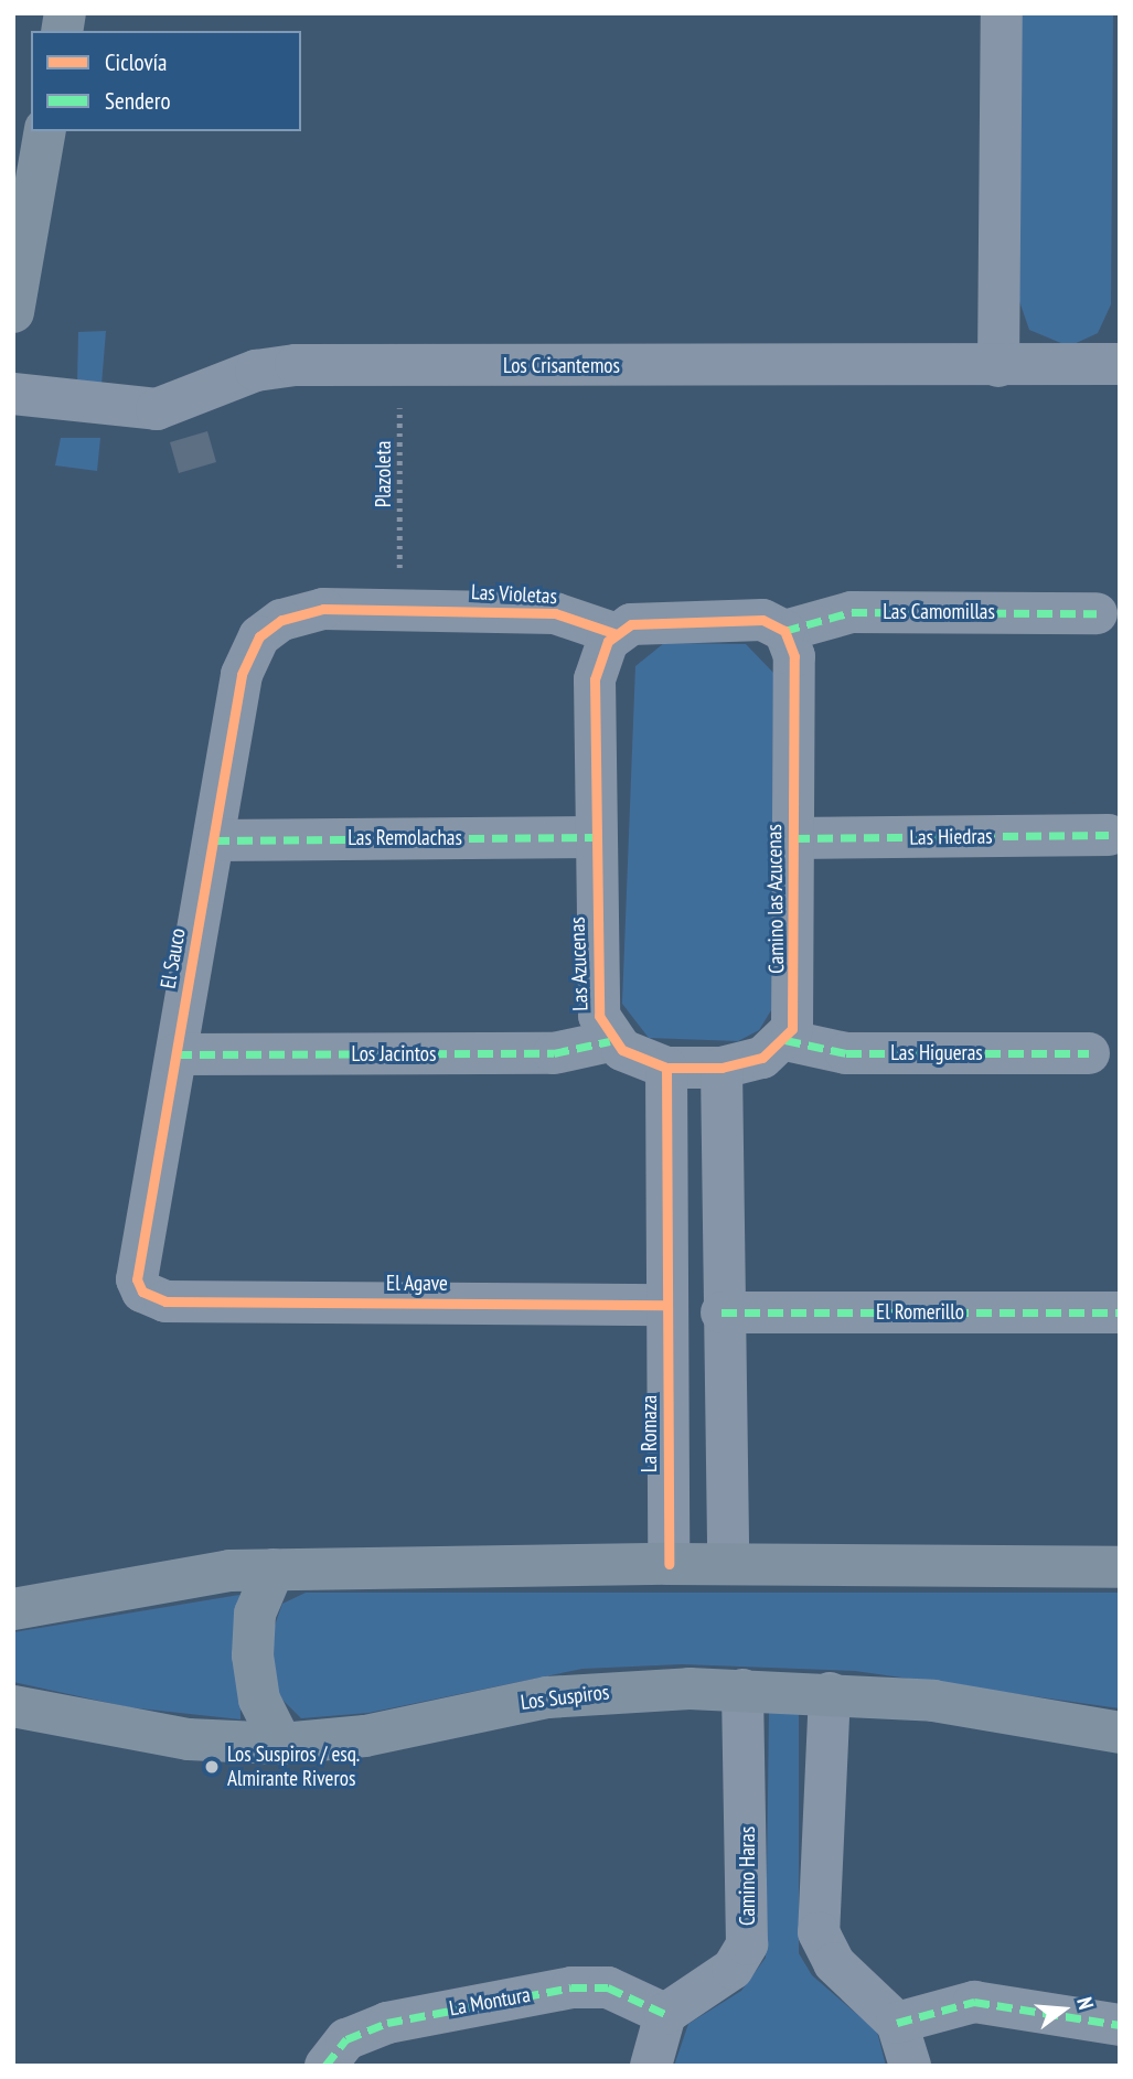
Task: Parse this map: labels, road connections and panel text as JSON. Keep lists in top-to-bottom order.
{
  "streets": {
    "street": [
      "Los Crisantemos",
      "Las Violetas",
      "Las Camomillas",
      "Las Hiedras",
      "Las Remolachas",
      "Camino las Azucenas",
      "El Sauco",
      "Las Azucenas",
      "Las Higueras",
      "Los Jacintos",
      "El Agave",
      "El Romerillo",
      "La Romaza",
      "Los Suspiros",
      "Camino Haras",
      "La Montura"
    ],
    "path": ["Plazoleta"]
  },
  "crossings": [
    ["Los Crisantemos", "Plazoleta"],
    ["Plazoleta", "Las Violetas"],
    ["Las Violetas", "El Sauco"],
    ["Las Violetas", "Las Azucenas"],
    ["Las Camomillas", "Camino las Azucenas"],
    ["Las Hiedras", "Camino las Azucenas"],
    ["Las Remolachas", "El Sauco"],
    ["Las Remolachas", "Las Azucenas"],
    ["Camino las Azucenas", "Las Higueras"],
    ["El Sauco", "Los Jacintos"],
    ["El Sauco", "El Agave"],
    ["Las Azucenas", "Los Jacintos"],
    ["El Agave", "La Romaza"],
    ["Los Suspiros", "Camino Haras"],
    ["Camino Haras", "La Montura"]
  ],
  "places": ["Los Suspiros / esq. Almirante Riveros"],
  "legend": ["Ciclovía", "Sendero"],
  "north": "right"
}
